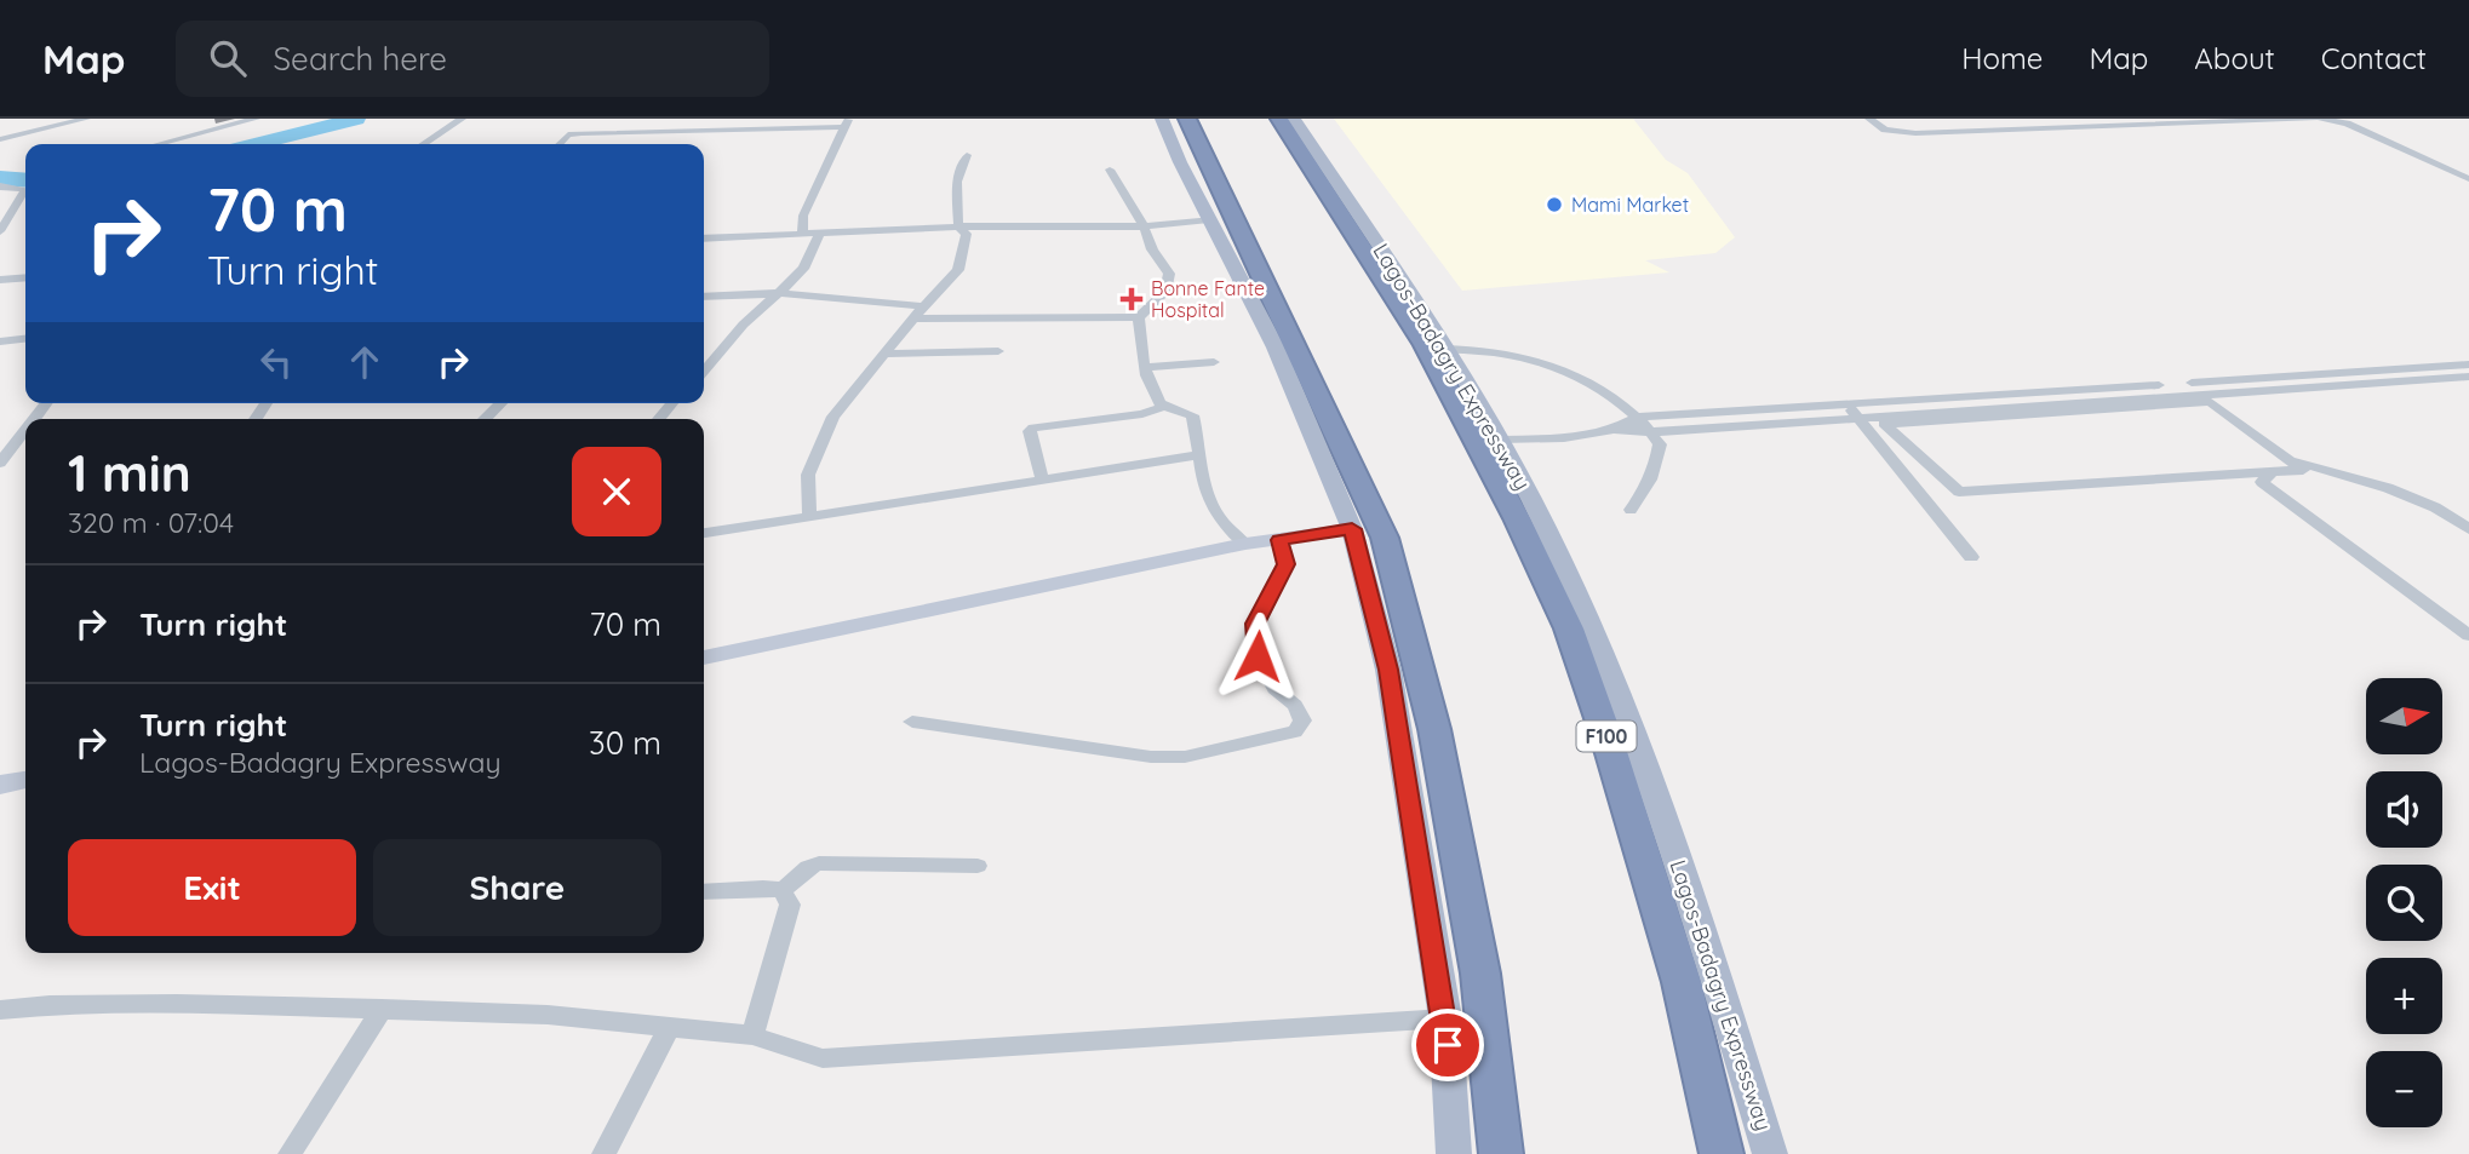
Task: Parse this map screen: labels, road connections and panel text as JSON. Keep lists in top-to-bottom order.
{
  "streets": {
    "highway": ["Lagos-Badagry Expressway", "F100"]
  },
  "places": {
    "other": ["Mami Market"],
    "health": ["Bonne Fante Hospital"]
  },
  "north": "right",
  "page": {
    "header": "Map",
    "search": "Search here",
    "nav": [
      "Home",
      "Map",
      "About",
      "Contact"
    ],
    "turn": ["70 m", "Turn right"],
    "heading": ["1 min", "320 m · 07:04"],
    "list": [
      {
        "name": "Turn right",
        "value": "70 m"
      },
      {
        "name": "Turn right",
        "note": "Lagos-Badagry Expressway",
        "value": "30 m"
      }
    ],
    "map_buttons": ["+", "−"],
    "buttons": ["Exit", "Share"]
  }
}
